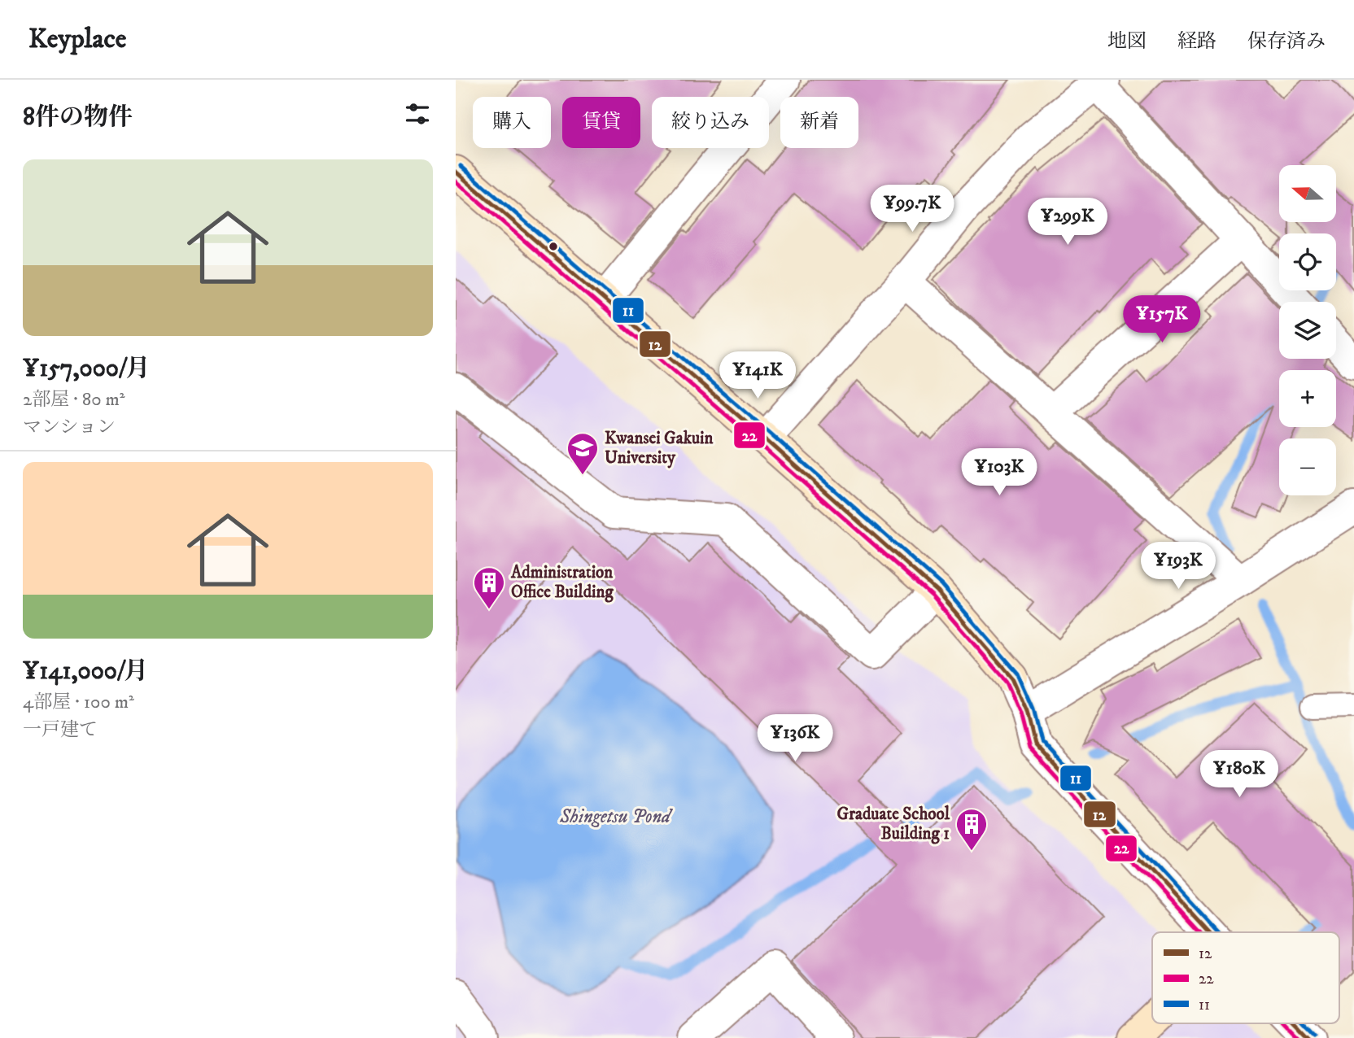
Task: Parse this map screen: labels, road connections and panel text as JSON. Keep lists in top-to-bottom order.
{
  "water": ["Shingetsu Pond"],
  "places": {
    "school or university": ["Kwansei Gakuin University"],
    "building": ["Administration Office Building", "Graduate School Building 1"]
  },
  "lines": ["transit line 11", "transit line 12", "transit line 22"],
  "legend": ["12", "22", "11"],
  "north": "left",
  "page": {
    "header": "Keyplace",
    "nav": ["地図", "経路", "保存済み"],
    "heading": "8件の物件",
    "chip": [
      "購入",
      "賃貸",
      "絞り込み",
      "新着"
    ],
    "list": [
      {
        "name": "¥157,000/月",
        "note": "2部屋 · 80 m² · マンション"
      },
      {
        "name": "¥141,000/月",
        "note": "4部屋 · 100 m² · 一戸建て"
      }
    ],
    "map_buttons": ["+", "−"],
    "price": [
      "¥99.7K",
      "¥299K",
      "¥157K",
      "¥141K",
      "¥103K",
      "¥193K",
      "¥136K",
      "¥180K"
    ]
  }
}
